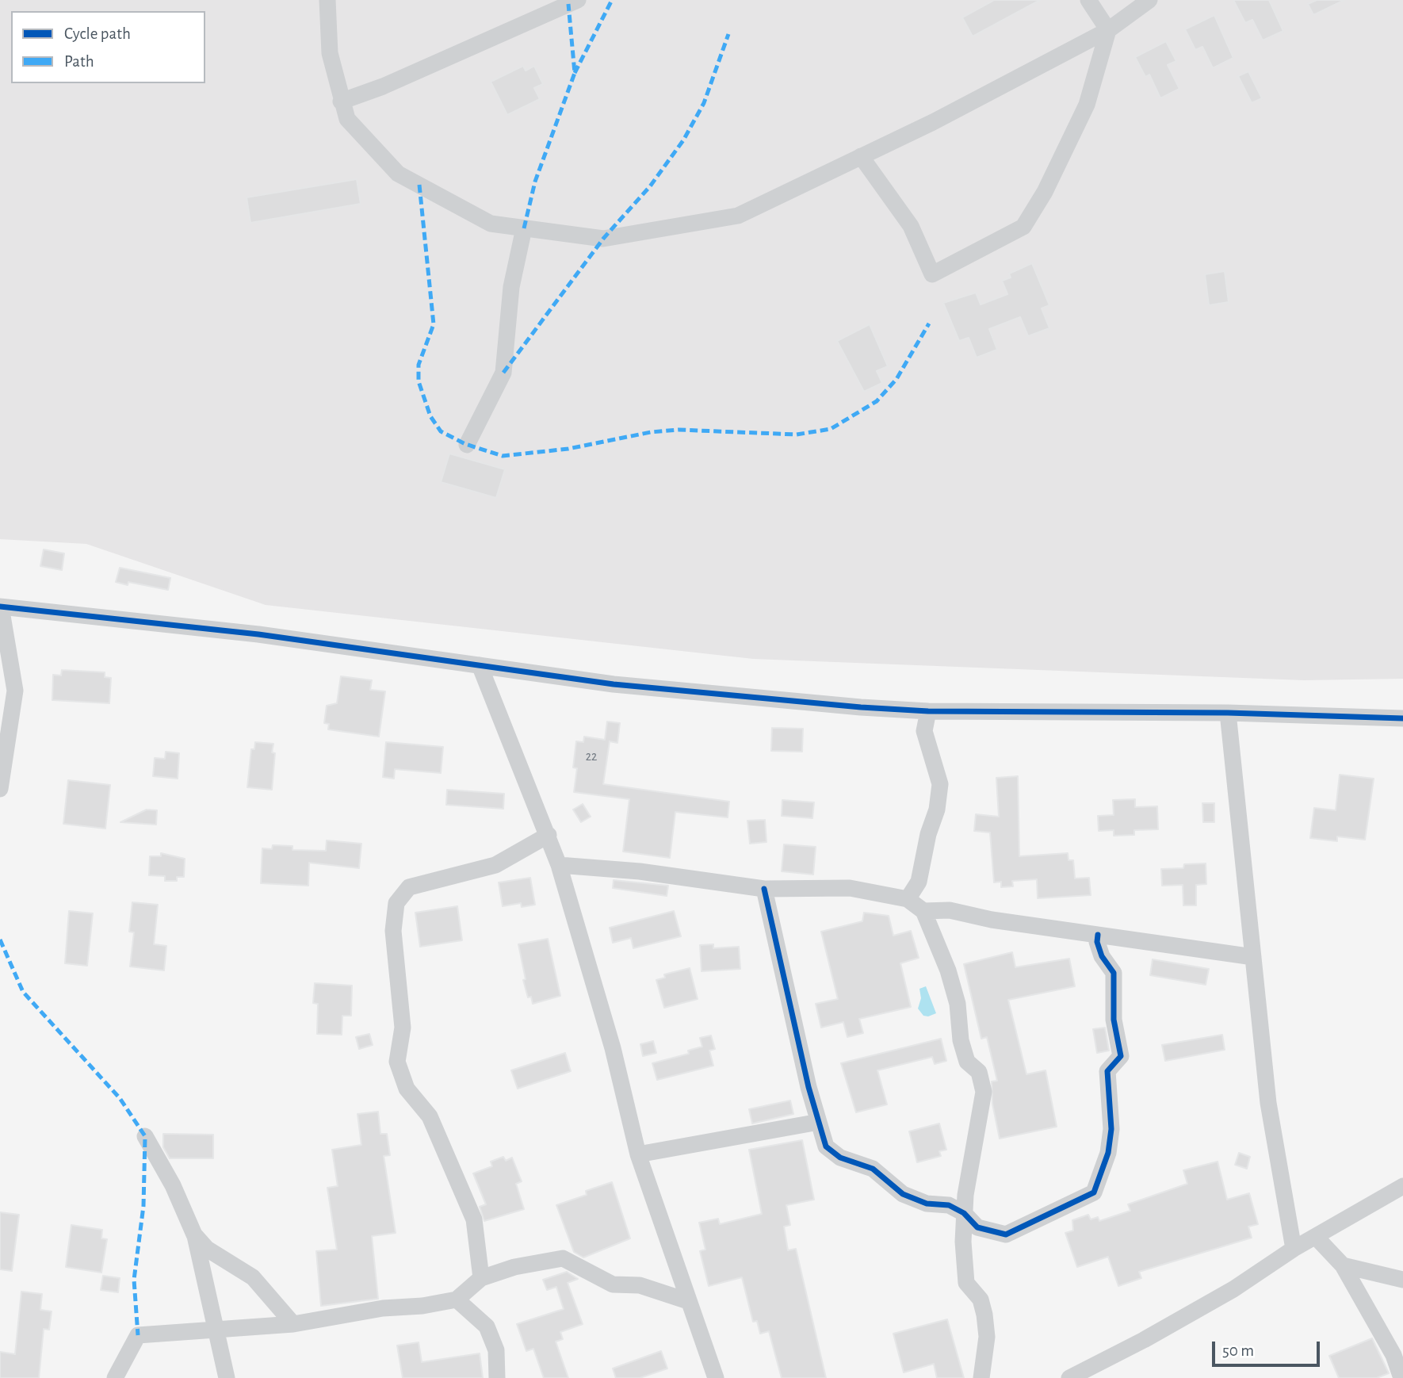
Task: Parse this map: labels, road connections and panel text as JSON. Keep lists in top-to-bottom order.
{
  "house_numbers": ["22"],
  "legend": ["Cycle path", "Path"],
  "scale_bar": "50 m"
}
